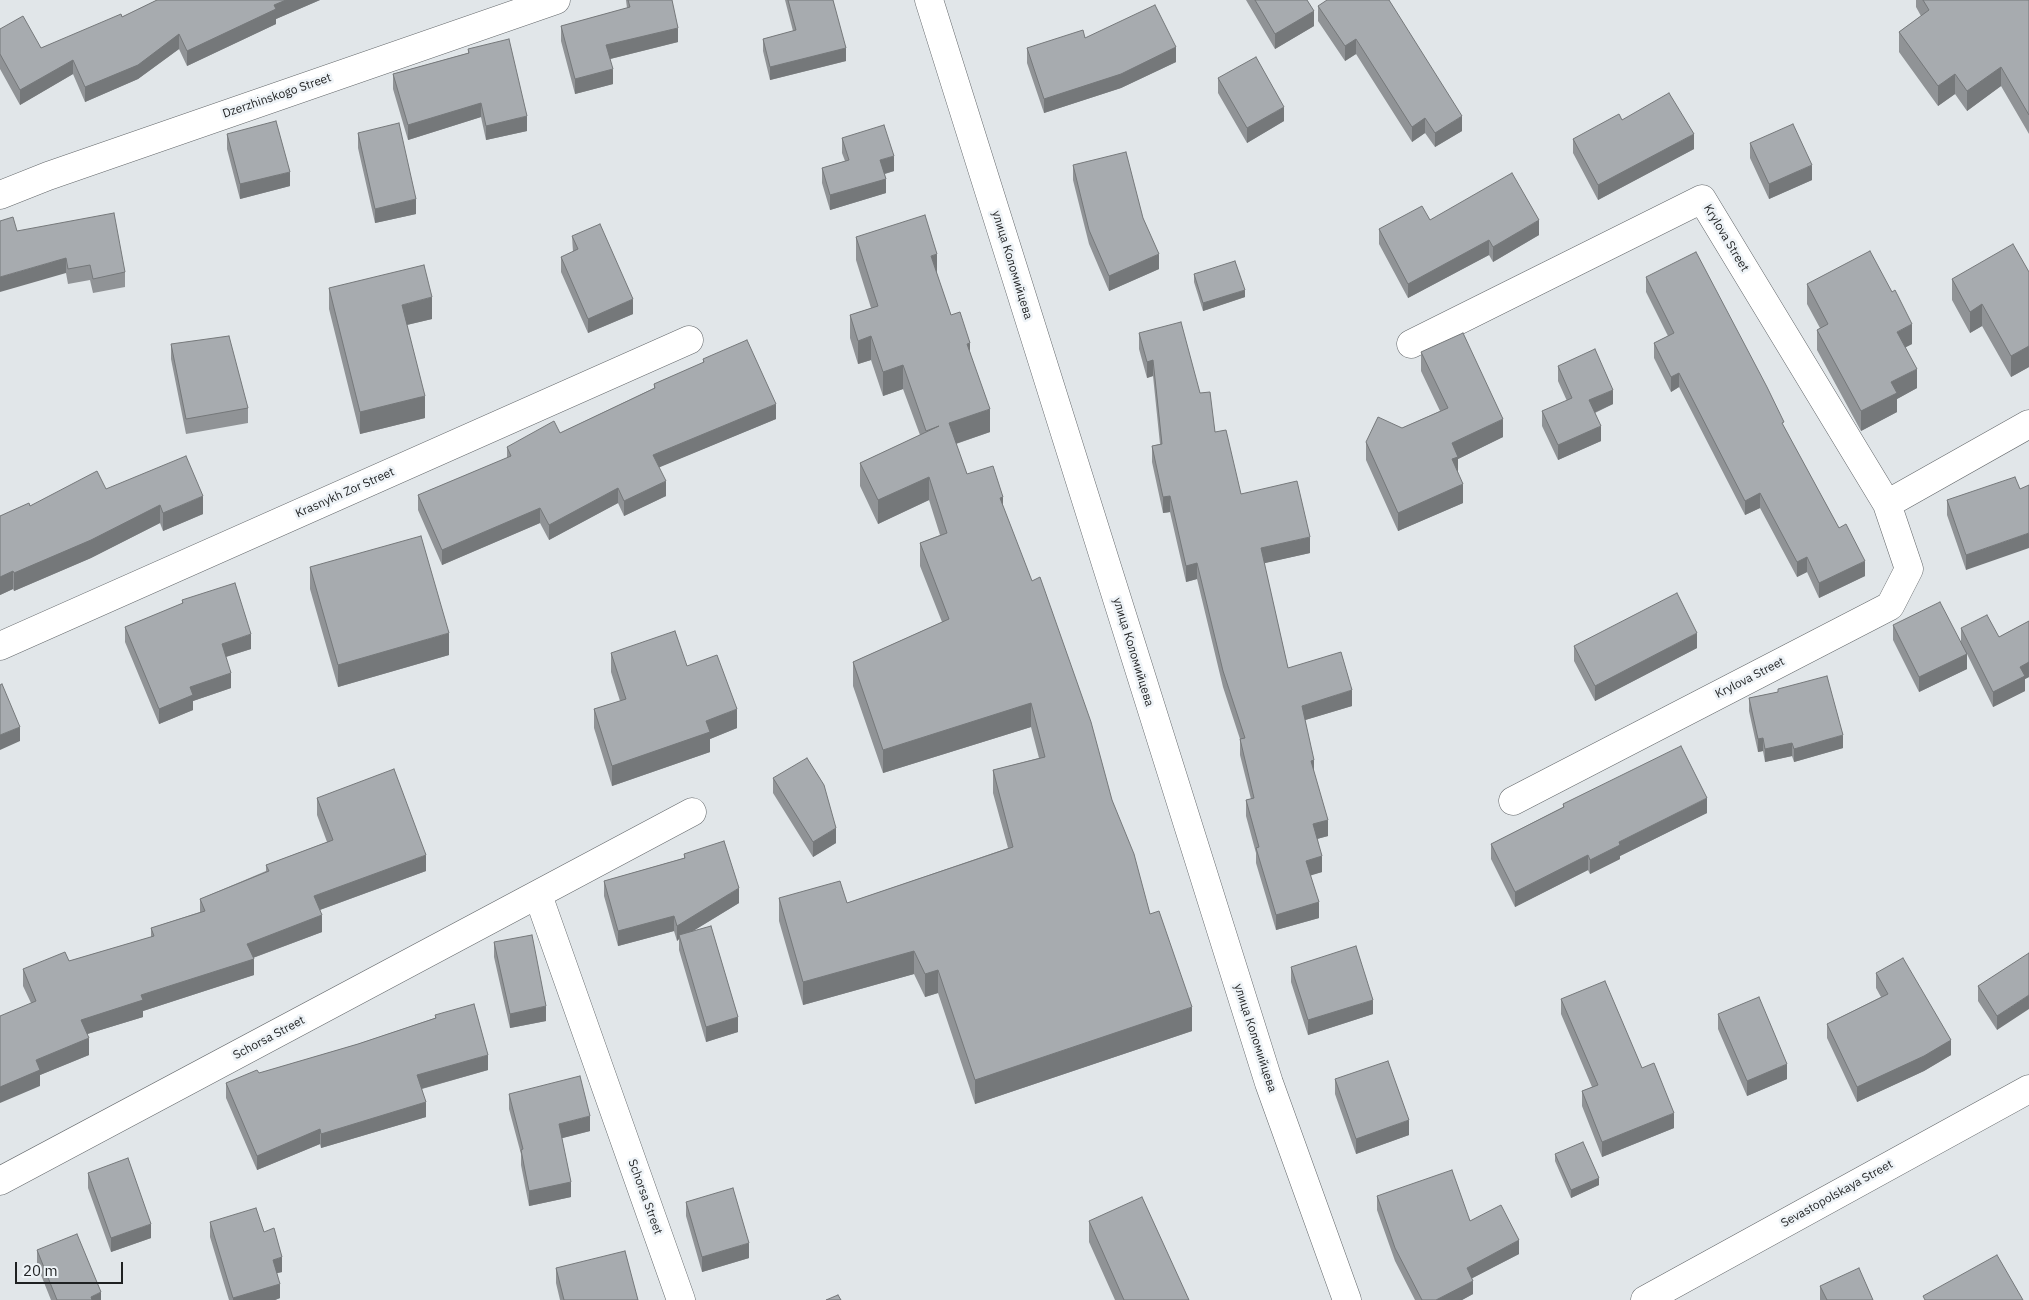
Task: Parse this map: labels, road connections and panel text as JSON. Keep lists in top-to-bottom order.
{
  "streets": {
    "street": [
      "Dzerzhinskogo Street",
      "Krylova Street",
      "улица Коломийцева",
      "Krasnykh Zor Street",
      "Schorsa Street",
      "Sevastopolskaya Street"
    ]
  },
  "scale_bar": "20 m"
}
